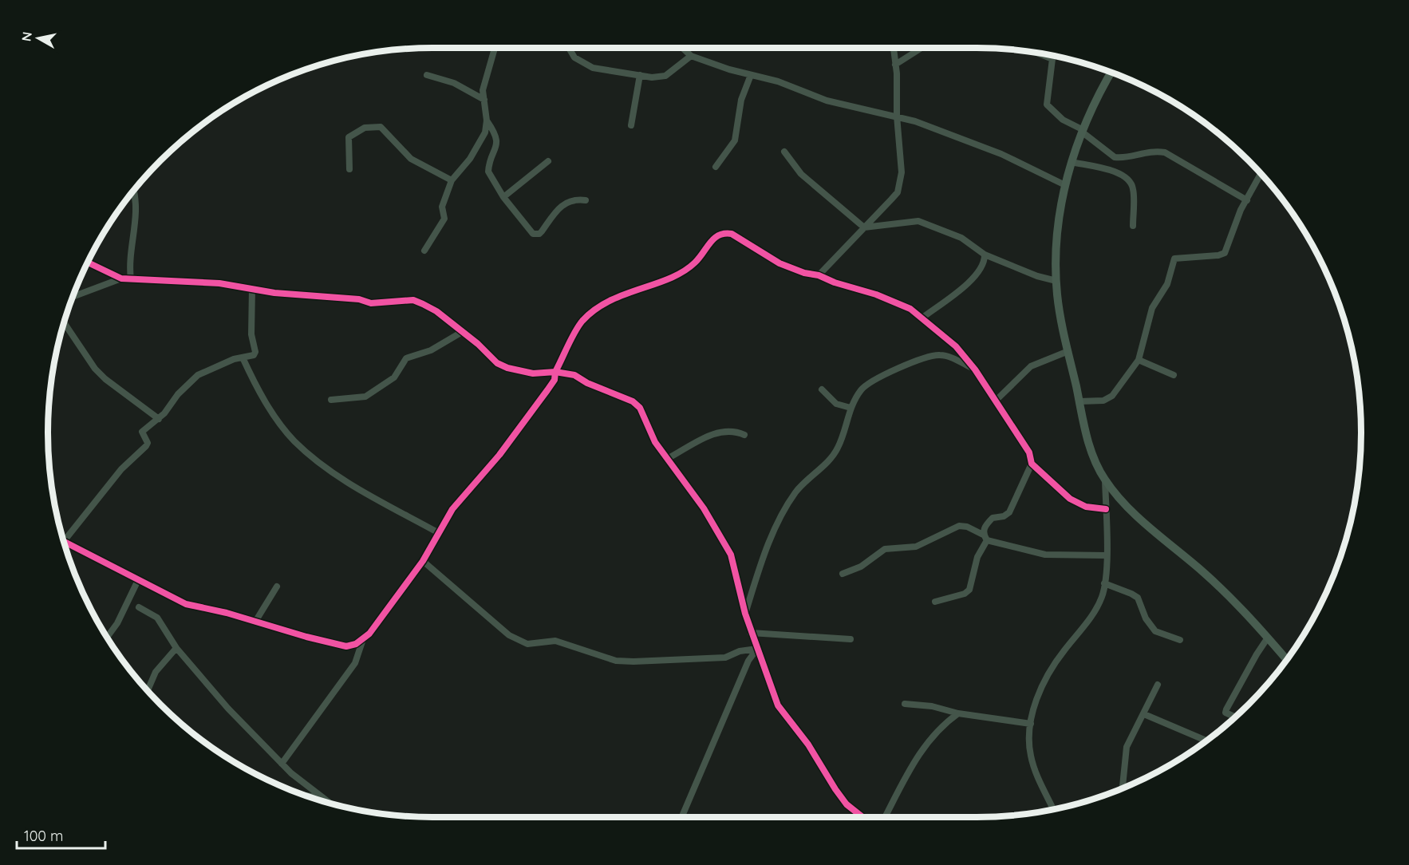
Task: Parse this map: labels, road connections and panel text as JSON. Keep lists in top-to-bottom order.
{
  "scale_bar": "100 m",
  "north": "left"
}
